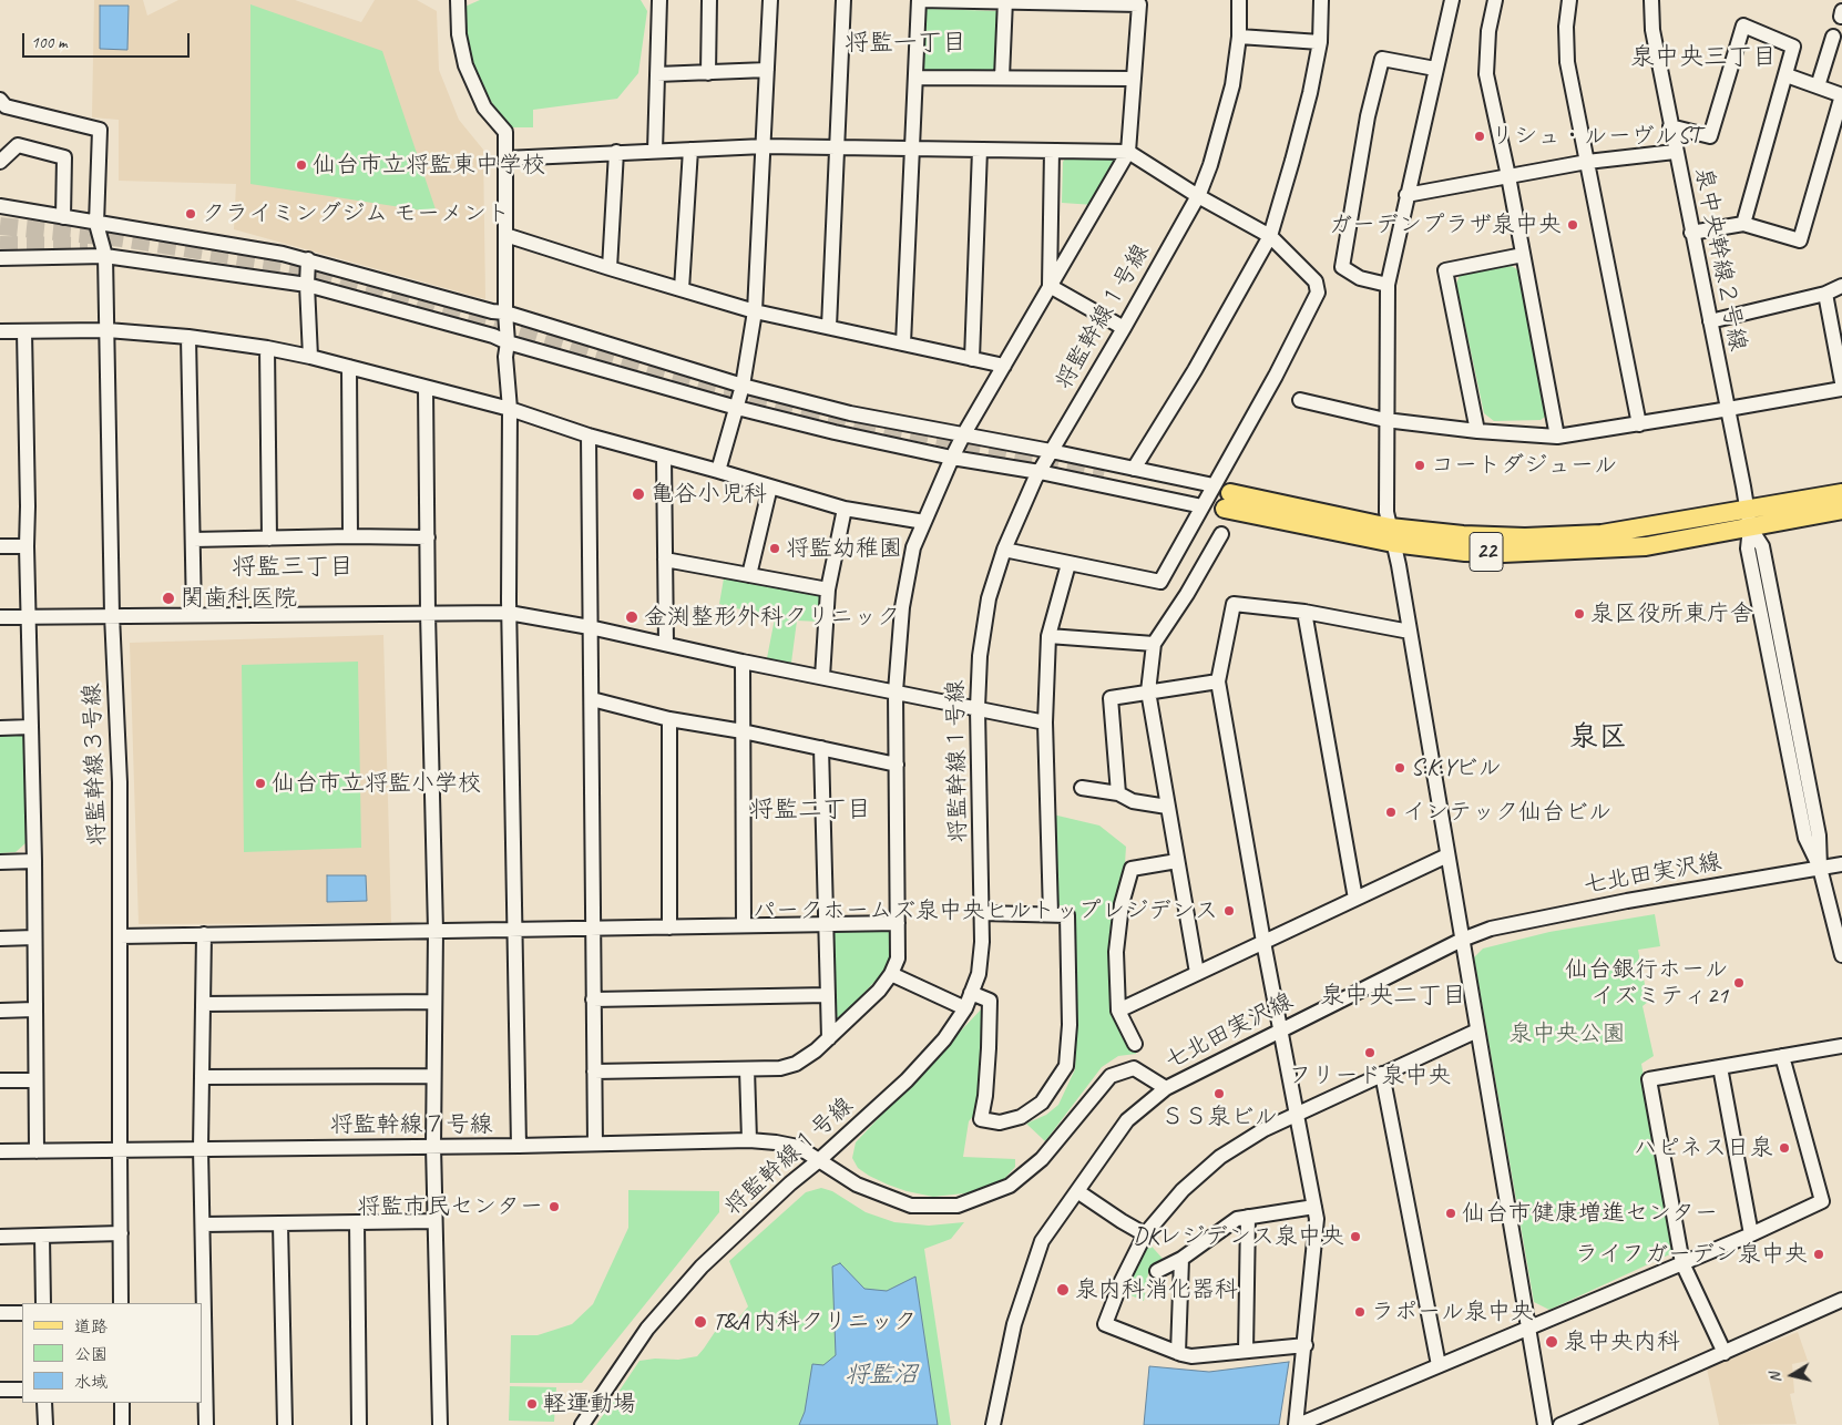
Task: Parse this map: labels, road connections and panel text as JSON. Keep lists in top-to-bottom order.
{
  "streets": {
    "main road": ["22"],
    "street": [
      "泉中央幹線２号線",
      "将監幹線１号線",
      "将監幹線３号線",
      "七北田実沢線",
      "将監幹線７号線"
    ]
  },
  "crossings": [
    ["泉中央幹線２号線", "22"],
    ["泉中央幹線２号線", "七北田実沢線"],
    ["将監幹線１号線", "将監幹線７号線"],
    ["将監幹線３号線", "将監幹線７号線"],
    ["七北田実沢線", "将監幹線７号線"]
  ],
  "districts": [
    "将監一丁目",
    "泉中央三丁目",
    "将監三丁目",
    "泉区",
    "将監二丁目",
    "泉中央二丁目"
  ],
  "water": ["将監沼"],
  "parks": ["泉中央公園"],
  "places": [
    "リシュ・ルーヴルST",
    "仙台市立将監東中学校",
    "クライミングジム モーメント",
    "ガーデンプラザ泉中央",
    "コートダジュール",
    "亀谷小児科",
    "将監幼稚園",
    "関歯科医院",
    "泉区役所東庁舎",
    "金渕整形外科クリニック",
    "S.K.Yビル",
    "仙台市立将監小学校",
    "インテック仙台ビル",
    "パークホームズ泉中央ヒルトップレジデンス",
    "仙台銀行ホール イズミティ21",
    "フリード泉中央",
    "ＳＳ泉ビル",
    "ハピネス日泉",
    "将監市民センター",
    "仙台市健康増進センター",
    "DKレジデンス泉中央",
    "ライフガーデン泉中央",
    "泉内科消化器科",
    "ラポール泉中央",
    "T&A 内科クリニック",
    "泉中央内科",
    "軽運動場"
  ],
  "legend": ["道路", "公園", "水域"],
  "scale_bar": "100 m",
  "north": "left"
}
